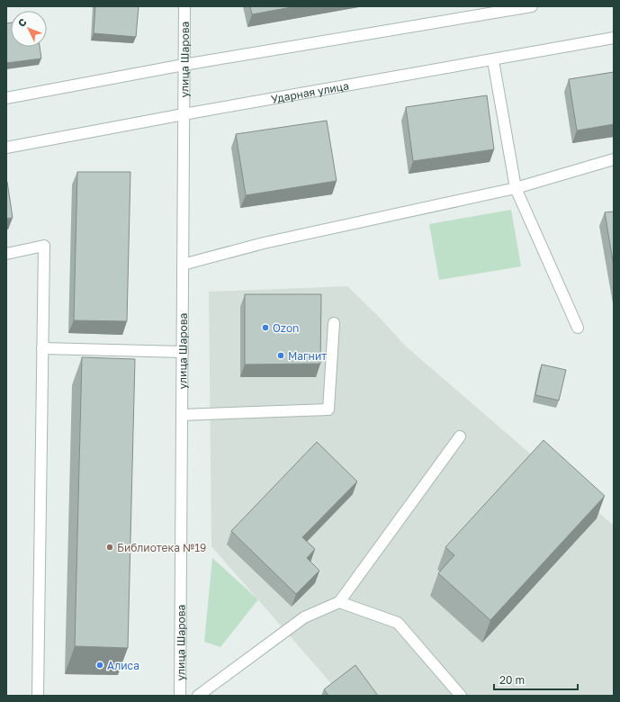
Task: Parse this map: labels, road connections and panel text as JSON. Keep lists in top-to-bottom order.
{
  "streets": {
    "street": ["улица Шарова", "Ударная улица"]
  },
  "crossings": [
    ["улица Шарова", "Ударная улица"]
  ],
  "places": [
    "Ozon",
    "Магнит",
    "Библиотека №19",
    "Алиса"
  ],
  "scale_bar": "20 m",
  "north": "top left"
}
